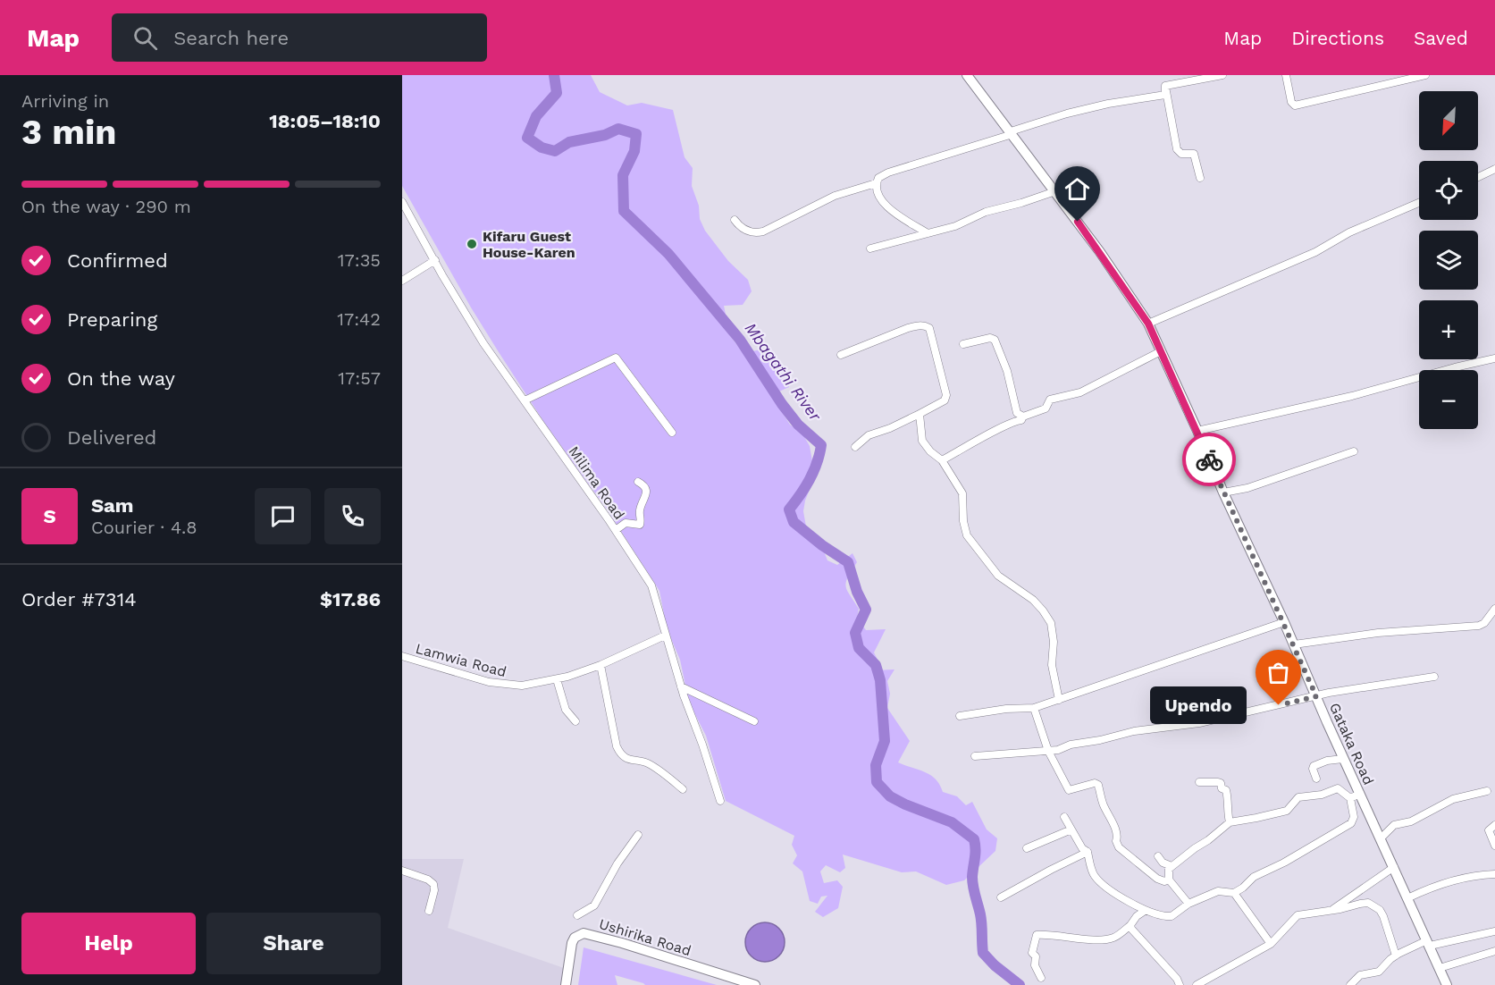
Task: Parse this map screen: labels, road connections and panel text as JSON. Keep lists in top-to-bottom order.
{
  "streets": {
    "street": [
      "Milima Road",
      "Lamwia Road",
      "Gataka Road",
      "Ushirika Road"
    ]
  },
  "crossings": [
    ["Milima Road", "Lamwia Road"]
  ],
  "water": ["Mbagathi River"],
  "places": ["Kifaru Guest House-Karen", "Upendo"],
  "north": "bottom left",
  "page": {
    "header": "Map",
    "search": "Search here",
    "nav": ["Map", "Directions", "Saved"],
    "heading": ["3 min", "Arriving in", "18:05–18:10"],
    "panel": [
      "Sam",
      "Courier · 4.8",
      "Order #7314",
      "$17.86"
    ],
    "map_buttons": ["+", "−"],
    "bar": "On the way · 290 m",
    "list": [
      ["Confirmed", "17:35"],
      ["Preparing", "17:42"],
      ["On the way", "17:57"],
      "Delivered"
    ],
    "round": "S",
    "bubble": "Upendo",
    "buttons": ["Help", "Share"]
  }
}
